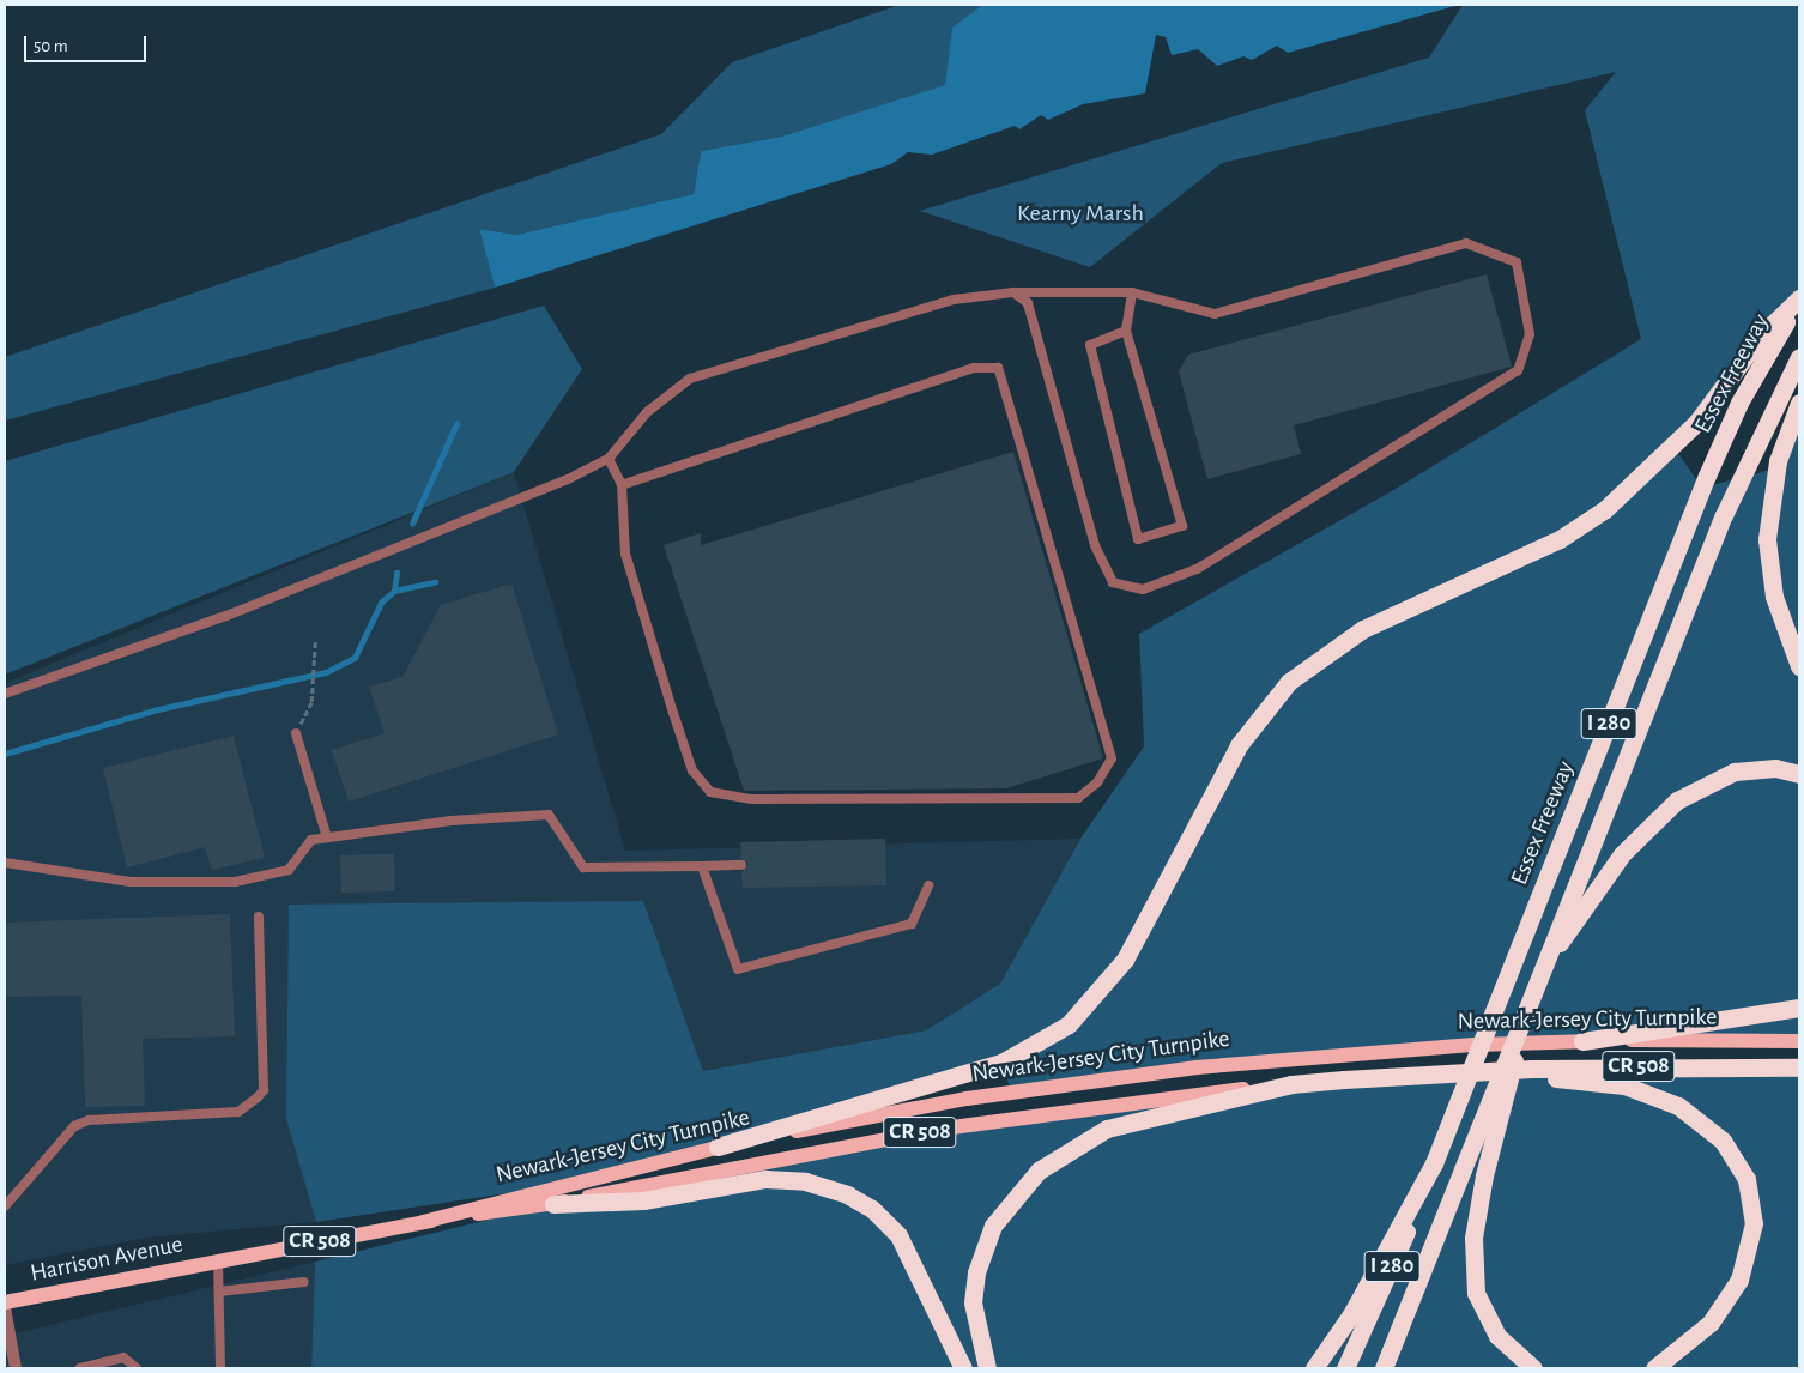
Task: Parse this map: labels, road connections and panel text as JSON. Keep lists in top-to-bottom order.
{
  "streets": {
    "highway": [
      "Essex Freeway",
      "I 280",
      "Newark-Jersey City Turnpike",
      "CR 508"
    ],
    "main road": ["Harrison Avenue"]
  },
  "crossings": [
    ["Newark-Jersey City Turnpike", "Harrison Avenue"]
  ],
  "parks": ["Kearny Marsh"],
  "scale_bar": "50 m"
}
